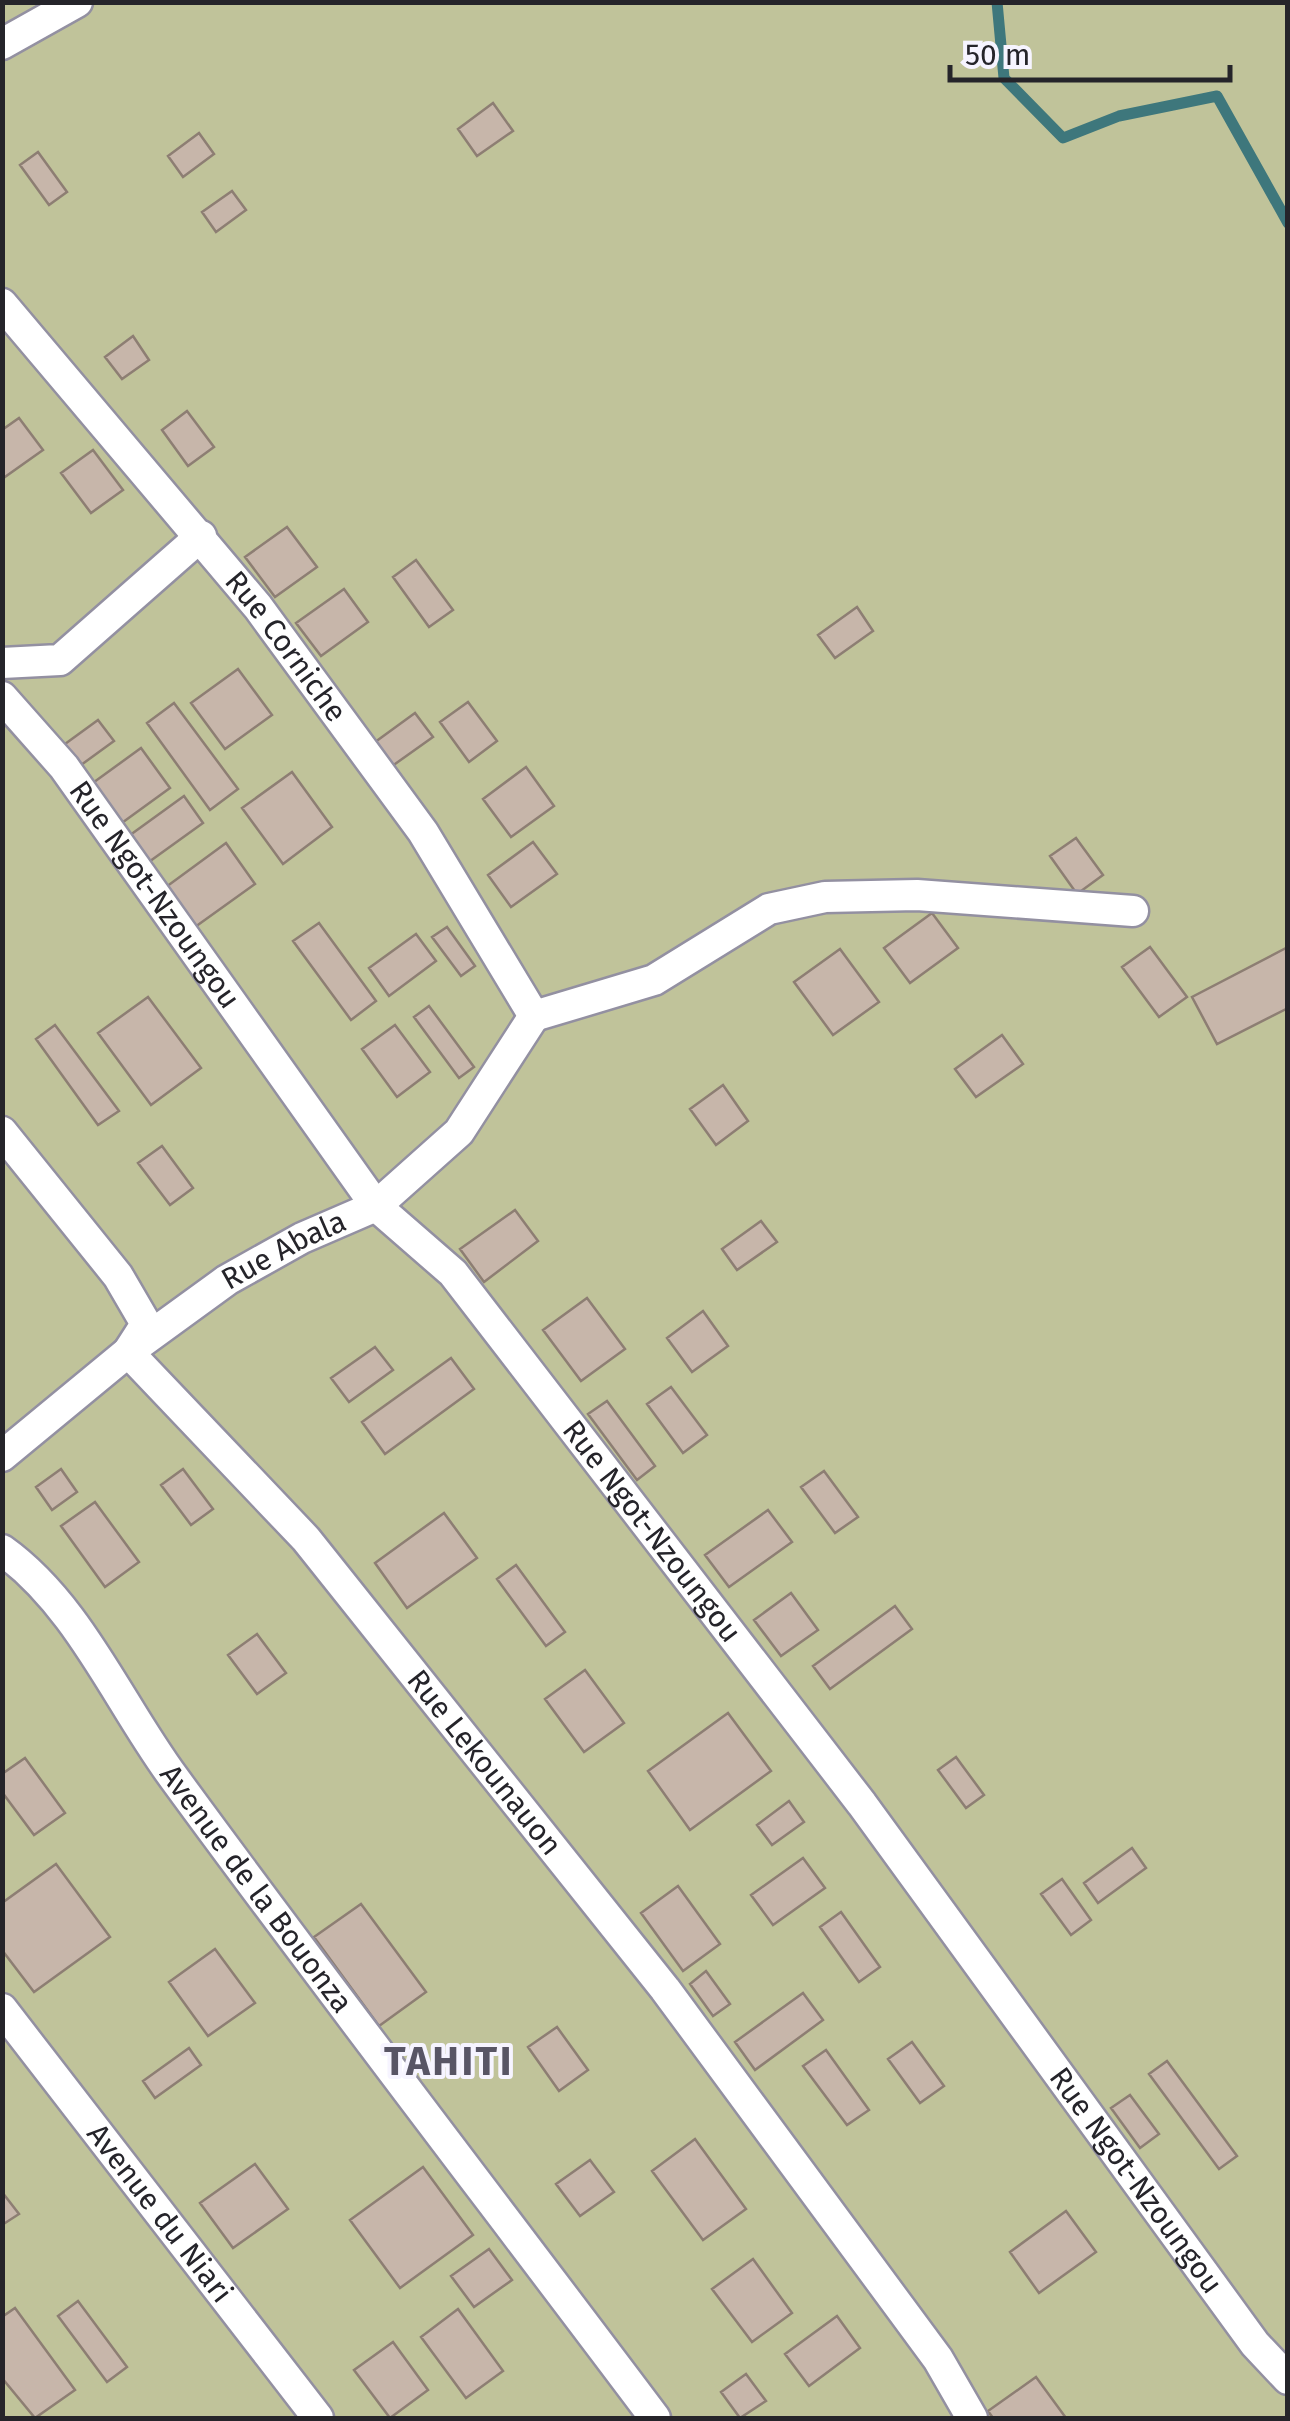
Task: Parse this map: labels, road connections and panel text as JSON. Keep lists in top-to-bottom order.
{
  "streets": {
    "street": [
      "Rue Corniche",
      "Rue Ngot-Nzoungou",
      "Rue Abala",
      "Rue Lekounauon",
      "Avenue de la Bouonza",
      "Avenue du Niari"
    ]
  },
  "crossings": [
    ["Rue Corniche", "Rue Abala"],
    ["Rue Ngot-Nzoungou", "Rue Abala"],
    ["Rue Abala", "Rue Lekounauon"]
  ],
  "districts": ["TAHITI"],
  "scale_bar": "50 m"
}
